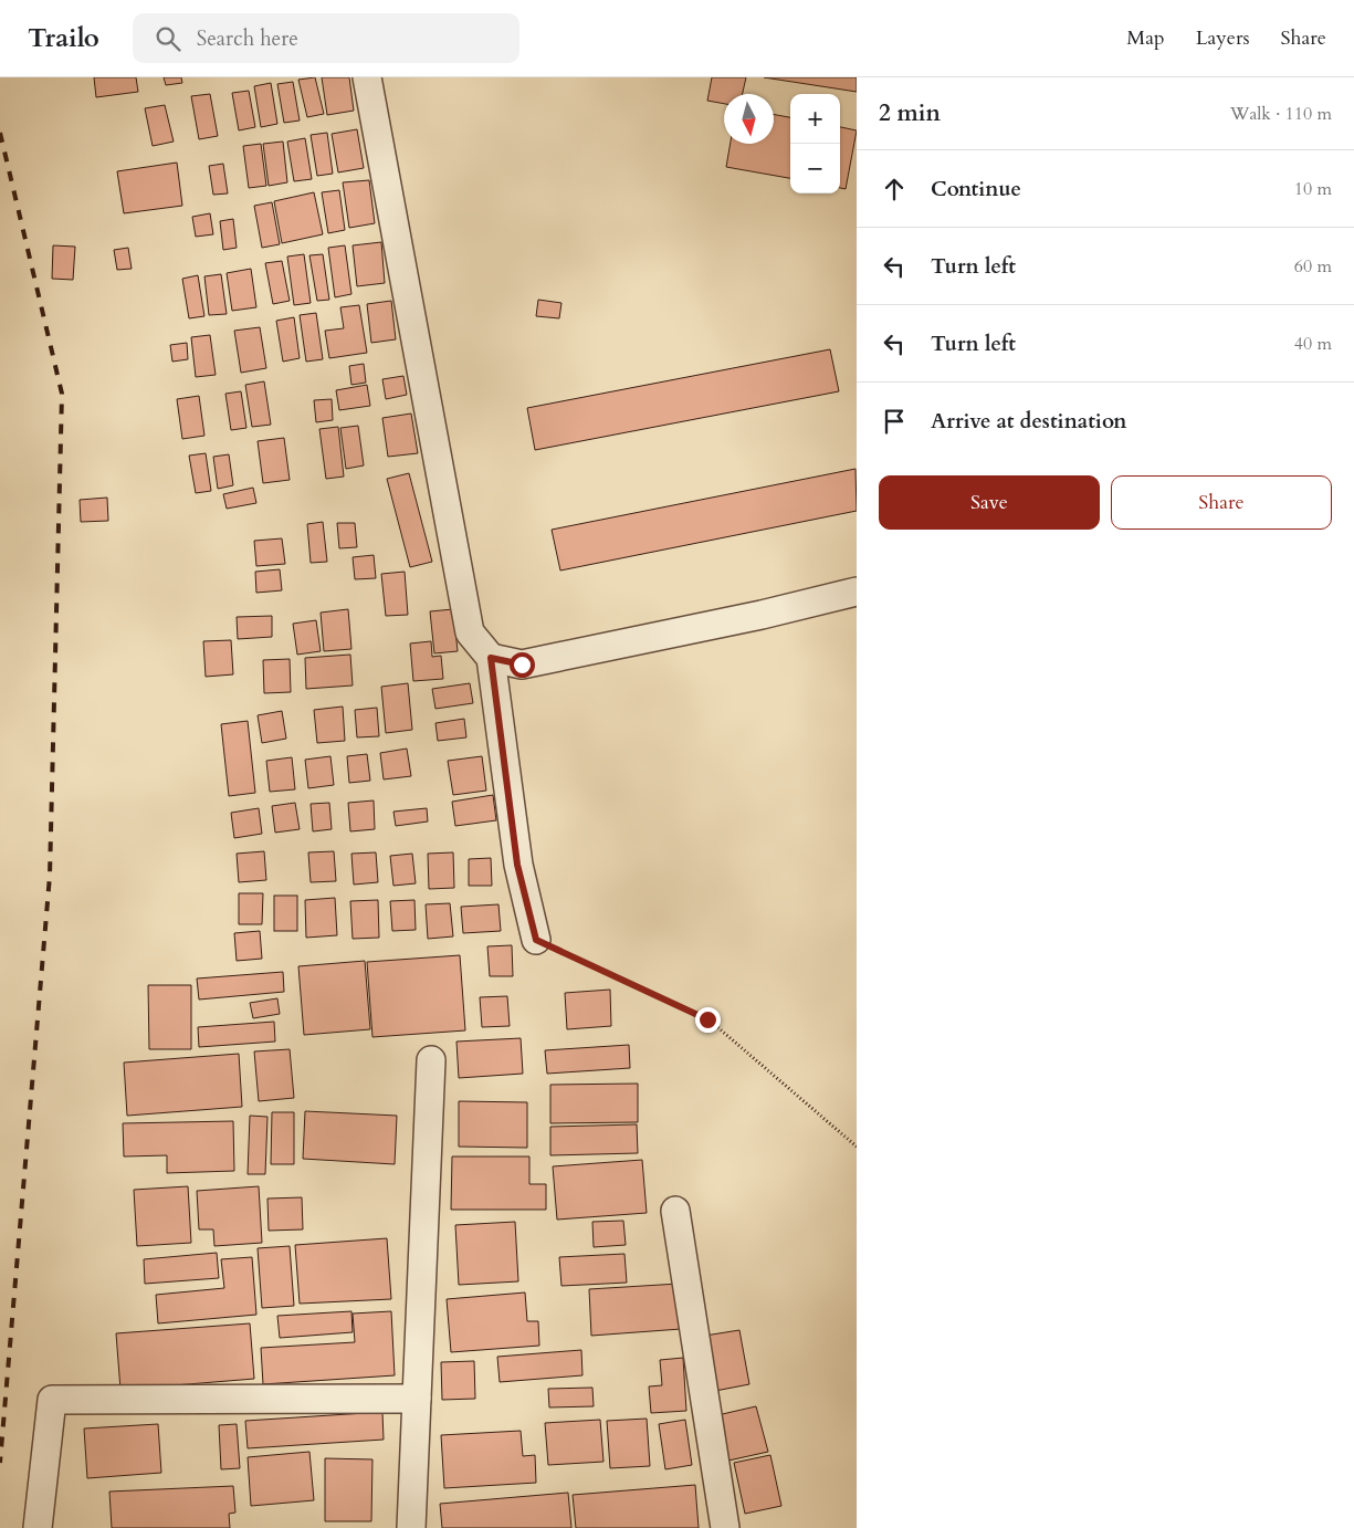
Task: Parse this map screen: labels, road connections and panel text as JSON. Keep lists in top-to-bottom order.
{
  "north": "bottom",
  "page": {
    "header": "Trailo",
    "search": "Search here",
    "nav": ["Map", "Layers", "Share"],
    "heading": ["2 min", "Walk · 110 m"],
    "map_buttons": ["+", "−"],
    "list": [
      ["Continue", "10 m"],
      ["Turn left", "60 m"],
      ["Turn left", "40 m"],
      "Arrive at destination"
    ],
    "buttons": ["Save", "Share"]
  }
}
